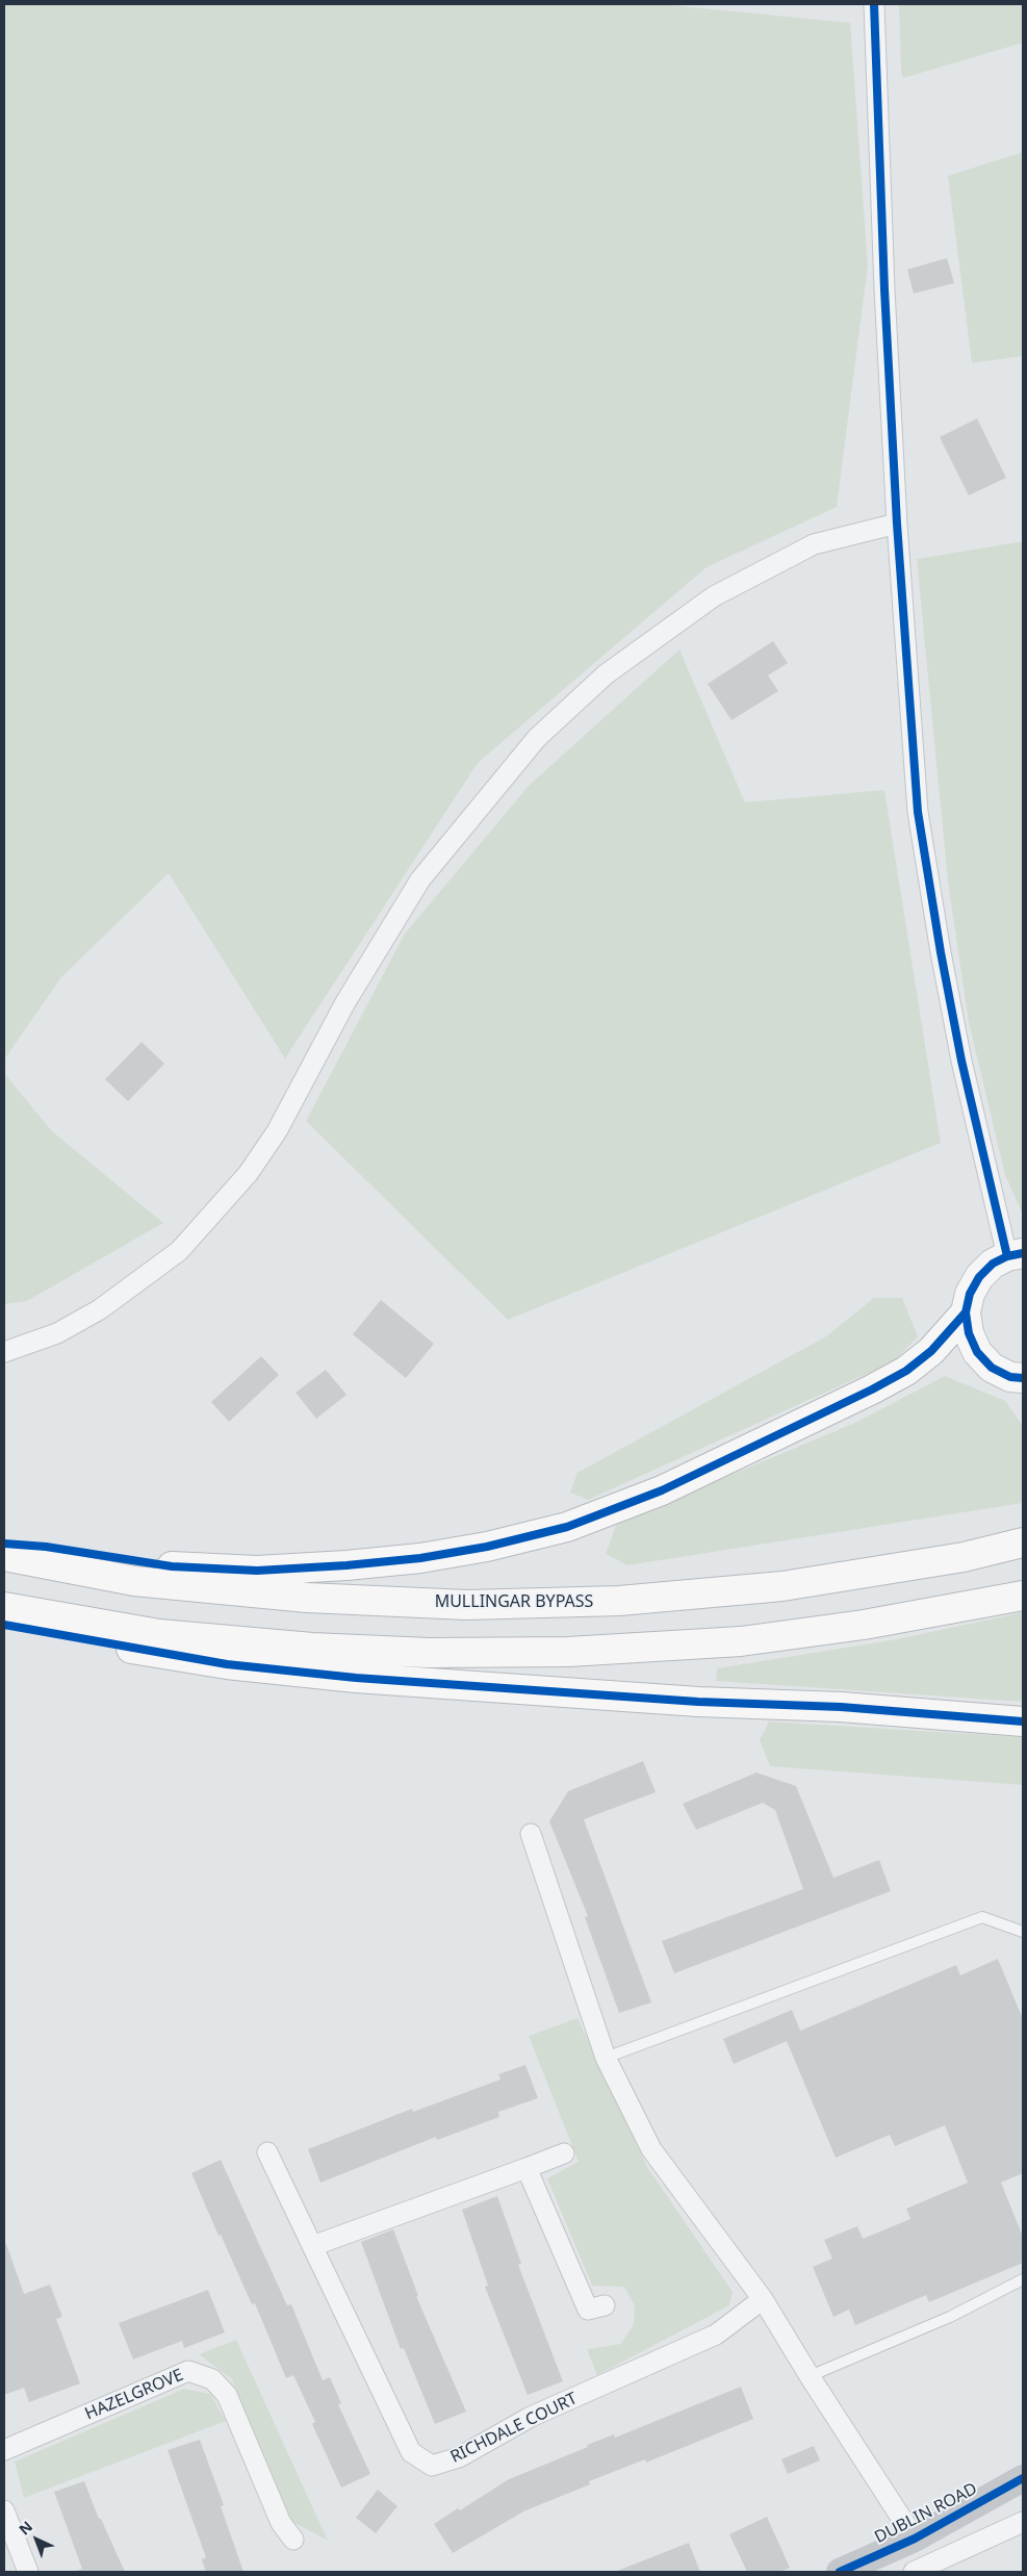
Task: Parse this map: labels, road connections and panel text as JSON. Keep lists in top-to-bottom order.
{
  "streets": {
    "main road": ["MULLINGAR BYPASS", "DUBLIN ROAD"],
    "street": ["HAZELGROVE", "RICHDALE COURT"]
  },
  "north": "top left"
}
